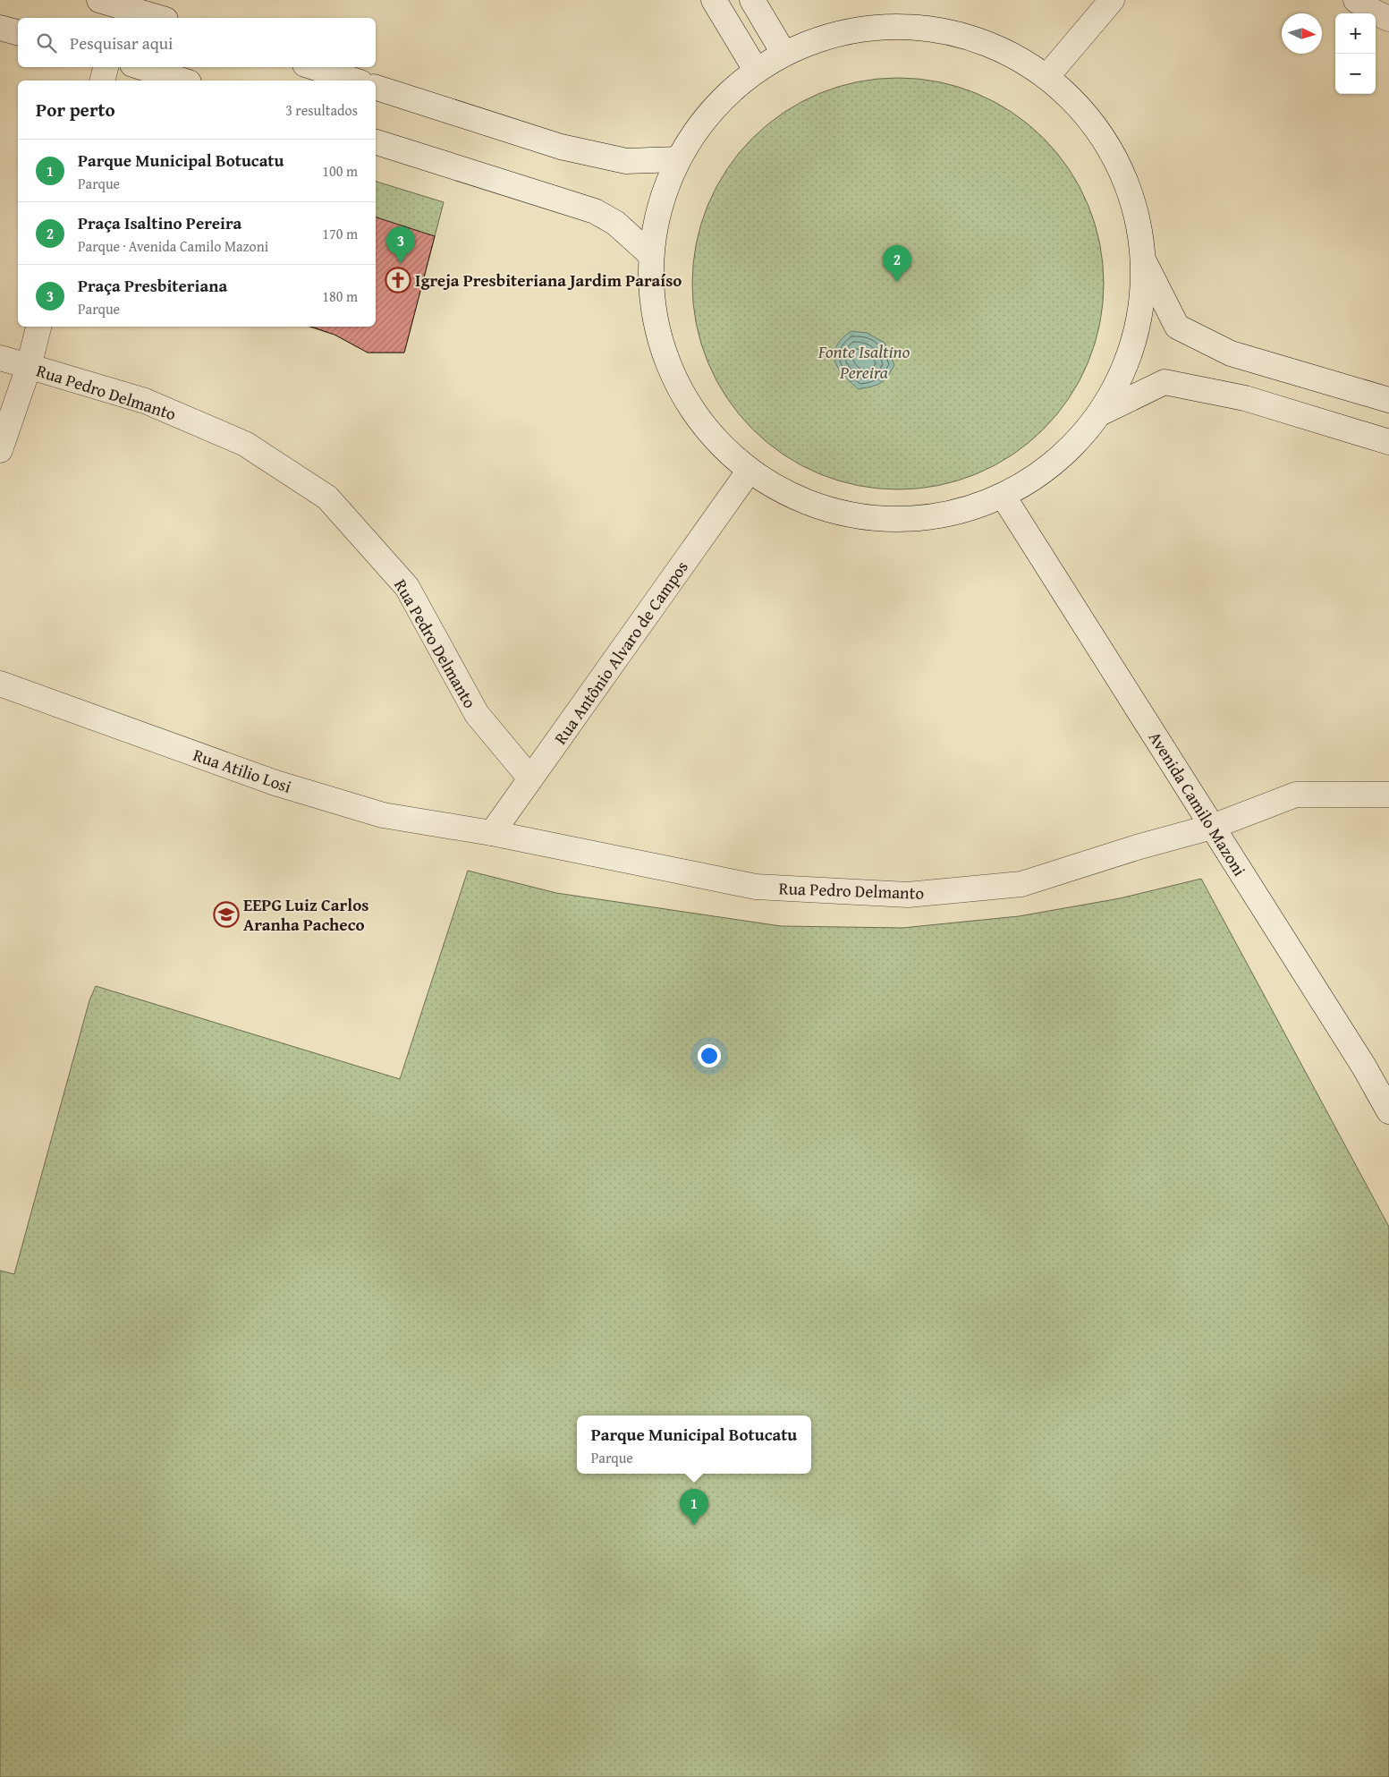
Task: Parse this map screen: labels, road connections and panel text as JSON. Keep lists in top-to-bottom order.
{
  "streets": {
    "main road": [
      "Rua Pedro Delmanto",
      "Rua Antônio Alvaro de Campos",
      "Rua Atilio Losi",
      "Avenida Camilo Mazoni"
    ]
  },
  "crossings": [
    ["Rua Pedro Delmanto", "Rua Antônio Alvaro de Campos"],
    ["Rua Pedro Delmanto", "Rua Atilio Losi"],
    ["Rua Pedro Delmanto", "Avenida Camilo Mazoni"],
    ["Rua Antônio Alvaro de Campos", "Rua Atilio Losi"]
  ],
  "water": ["Fonte Isaltino Pereira"],
  "places": {
    "church": ["Igreja Presbiteriana Jardim Paraíso"],
    "school or university": ["EEPG Luiz Carlos Aranha Pacheco"]
  },
  "north": "right",
  "page": {
    "map_buttons": ["+", "−"],
    "search": "Pesquisar aqui",
    "heading": ["Por perto", "3 resultados"],
    "list": [
      {
        "mark": "1",
        "name": "Parque Municipal Botucatu",
        "note": "Parque",
        "value": "100 m"
      },
      {
        "mark": "2",
        "name": "Praça Isaltino Pereira",
        "note": "Parque · Avenida Camilo Mazoni",
        "value": "170 m"
      },
      {
        "mark": "3",
        "name": "Praça Presbiteriana",
        "note": "Parque",
        "value": "180 m"
      }
    ],
    "pins": ["3", "2", "1"],
    "popup": ["Parque Municipal Botucatu", "Parque"]
  }
}
